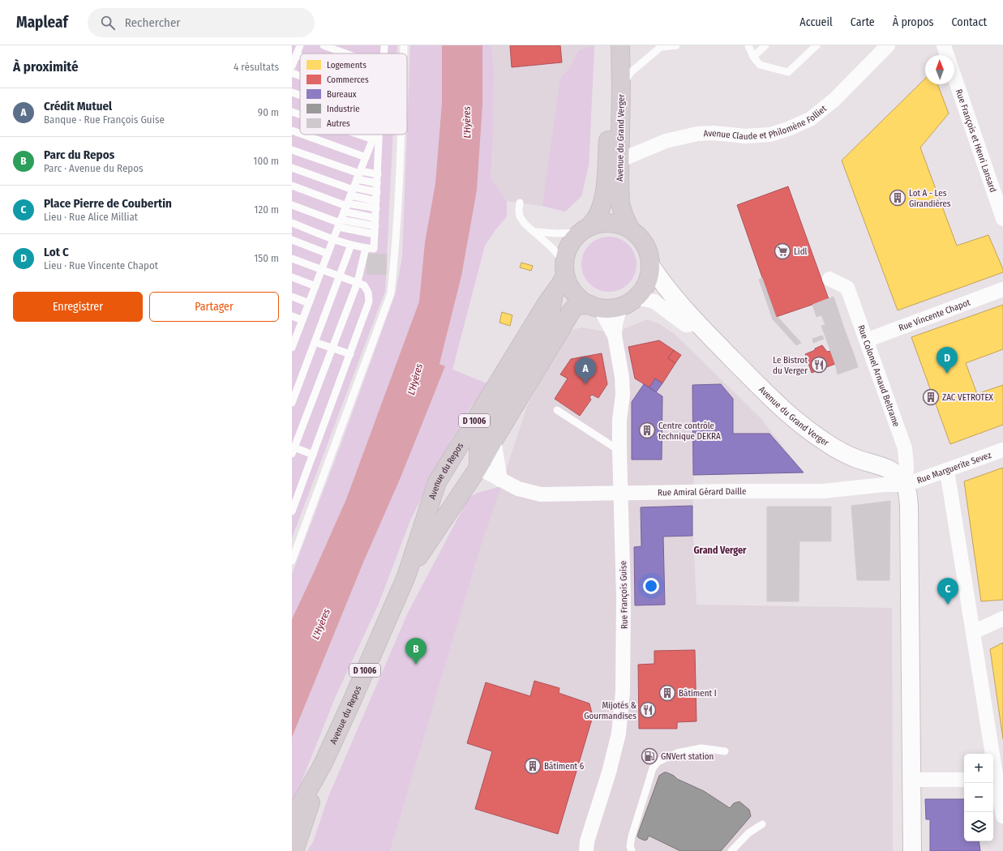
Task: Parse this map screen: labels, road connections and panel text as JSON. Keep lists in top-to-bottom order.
{
  "streets": {
    "main road": ["Avenue du Grand Verger", "D 1006", "Avenue du Repos"],
    "street": [
      "Avenue Claude et Philomène Folliet",
      "Rue François et Henri Lansard",
      "Rue Vincente Chapot",
      "Rue Colonel Arnaud Beltrame",
      "Rue Marguerite Sevez",
      "Rue Amiral Gérard Daille",
      "Rue François Guise"
    ]
  },
  "crossings": [
    ["Avenue Claude et Philomène Folliet", "Avenue du Grand Verger"],
    ["Avenue du Grand Verger", "Rue Colonel Arnaud Beltrame"],
    ["Avenue du Grand Verger", "Rue Marguerite Sevez"],
    ["Avenue du Grand Verger", "Avenue du Repos"],
    ["Avenue du Grand Verger", "Rue Amiral Gérard Daille"],
    ["Avenue du Grand Verger", "Rue François Guise"],
    ["Rue Vincente Chapot", "Rue Colonel Arnaud Beltrame"],
    ["Rue Colonel Arnaud Beltrame", "Rue Marguerite Sevez"],
    ["Rue Colonel Arnaud Beltrame", "Rue Amiral Gérard Daille"],
    ["Rue Marguerite Sevez", "Rue Amiral Gérard Daille"],
    ["Avenue du Repos", "Rue Amiral Gérard Daille"],
    ["Avenue du Repos", "Rue François Guise"],
    ["Rue Amiral Gérard Daille", "Rue François Guise"]
  ],
  "districts": ["Grand Verger"],
  "water": ["L'Hyères"],
  "places": {
    "building": [
      "Lot A - Les Girandières",
      "ZAC VETROTEX",
      "Centre contrôle technique DEKRA",
      "Bâtiment I",
      "Bâtiment 6"
    ],
    "supermarket": ["Lidl"],
    "restaurant": ["Le Bistrot du Verger", "Mijotés & Gourmandises"],
    "fuel station": ["GNVert station"]
  },
  "legend": [
    "Logements",
    "Commerces",
    "Bureaux",
    "Industrie",
    "Autres"
  ],
  "north": "top",
  "page": {
    "header": "Mapleaf",
    "search": "Rechercher",
    "nav": [
      "Accueil",
      "Carte",
      "À propos",
      "Contact"
    ],
    "heading": ["À proximité", "4 résultats"],
    "list": [
      {
        "mark": "A",
        "name": "Crédit Mutuel",
        "note": "Banque · Rue François Guise",
        "value": "90 m"
      },
      {
        "mark": "B",
        "name": "Parc du Repos",
        "note": "Parc · Avenue du Repos",
        "value": "100 m"
      },
      {
        "mark": "C",
        "name": "Place Pierre de Coubertin",
        "note": "Lieu · Rue Alice Milliat",
        "value": "120 m"
      },
      {
        "mark": "D",
        "name": "Lot C",
        "note": "Lieu · Rue Vincente Chapot",
        "value": "150 m"
      }
    ],
    "buttons": ["Enregistrer", "Partager"],
    "pins": [
      "D",
      "A",
      "C",
      "B"
    ],
    "map_buttons": ["+", "−"]
  }
}
